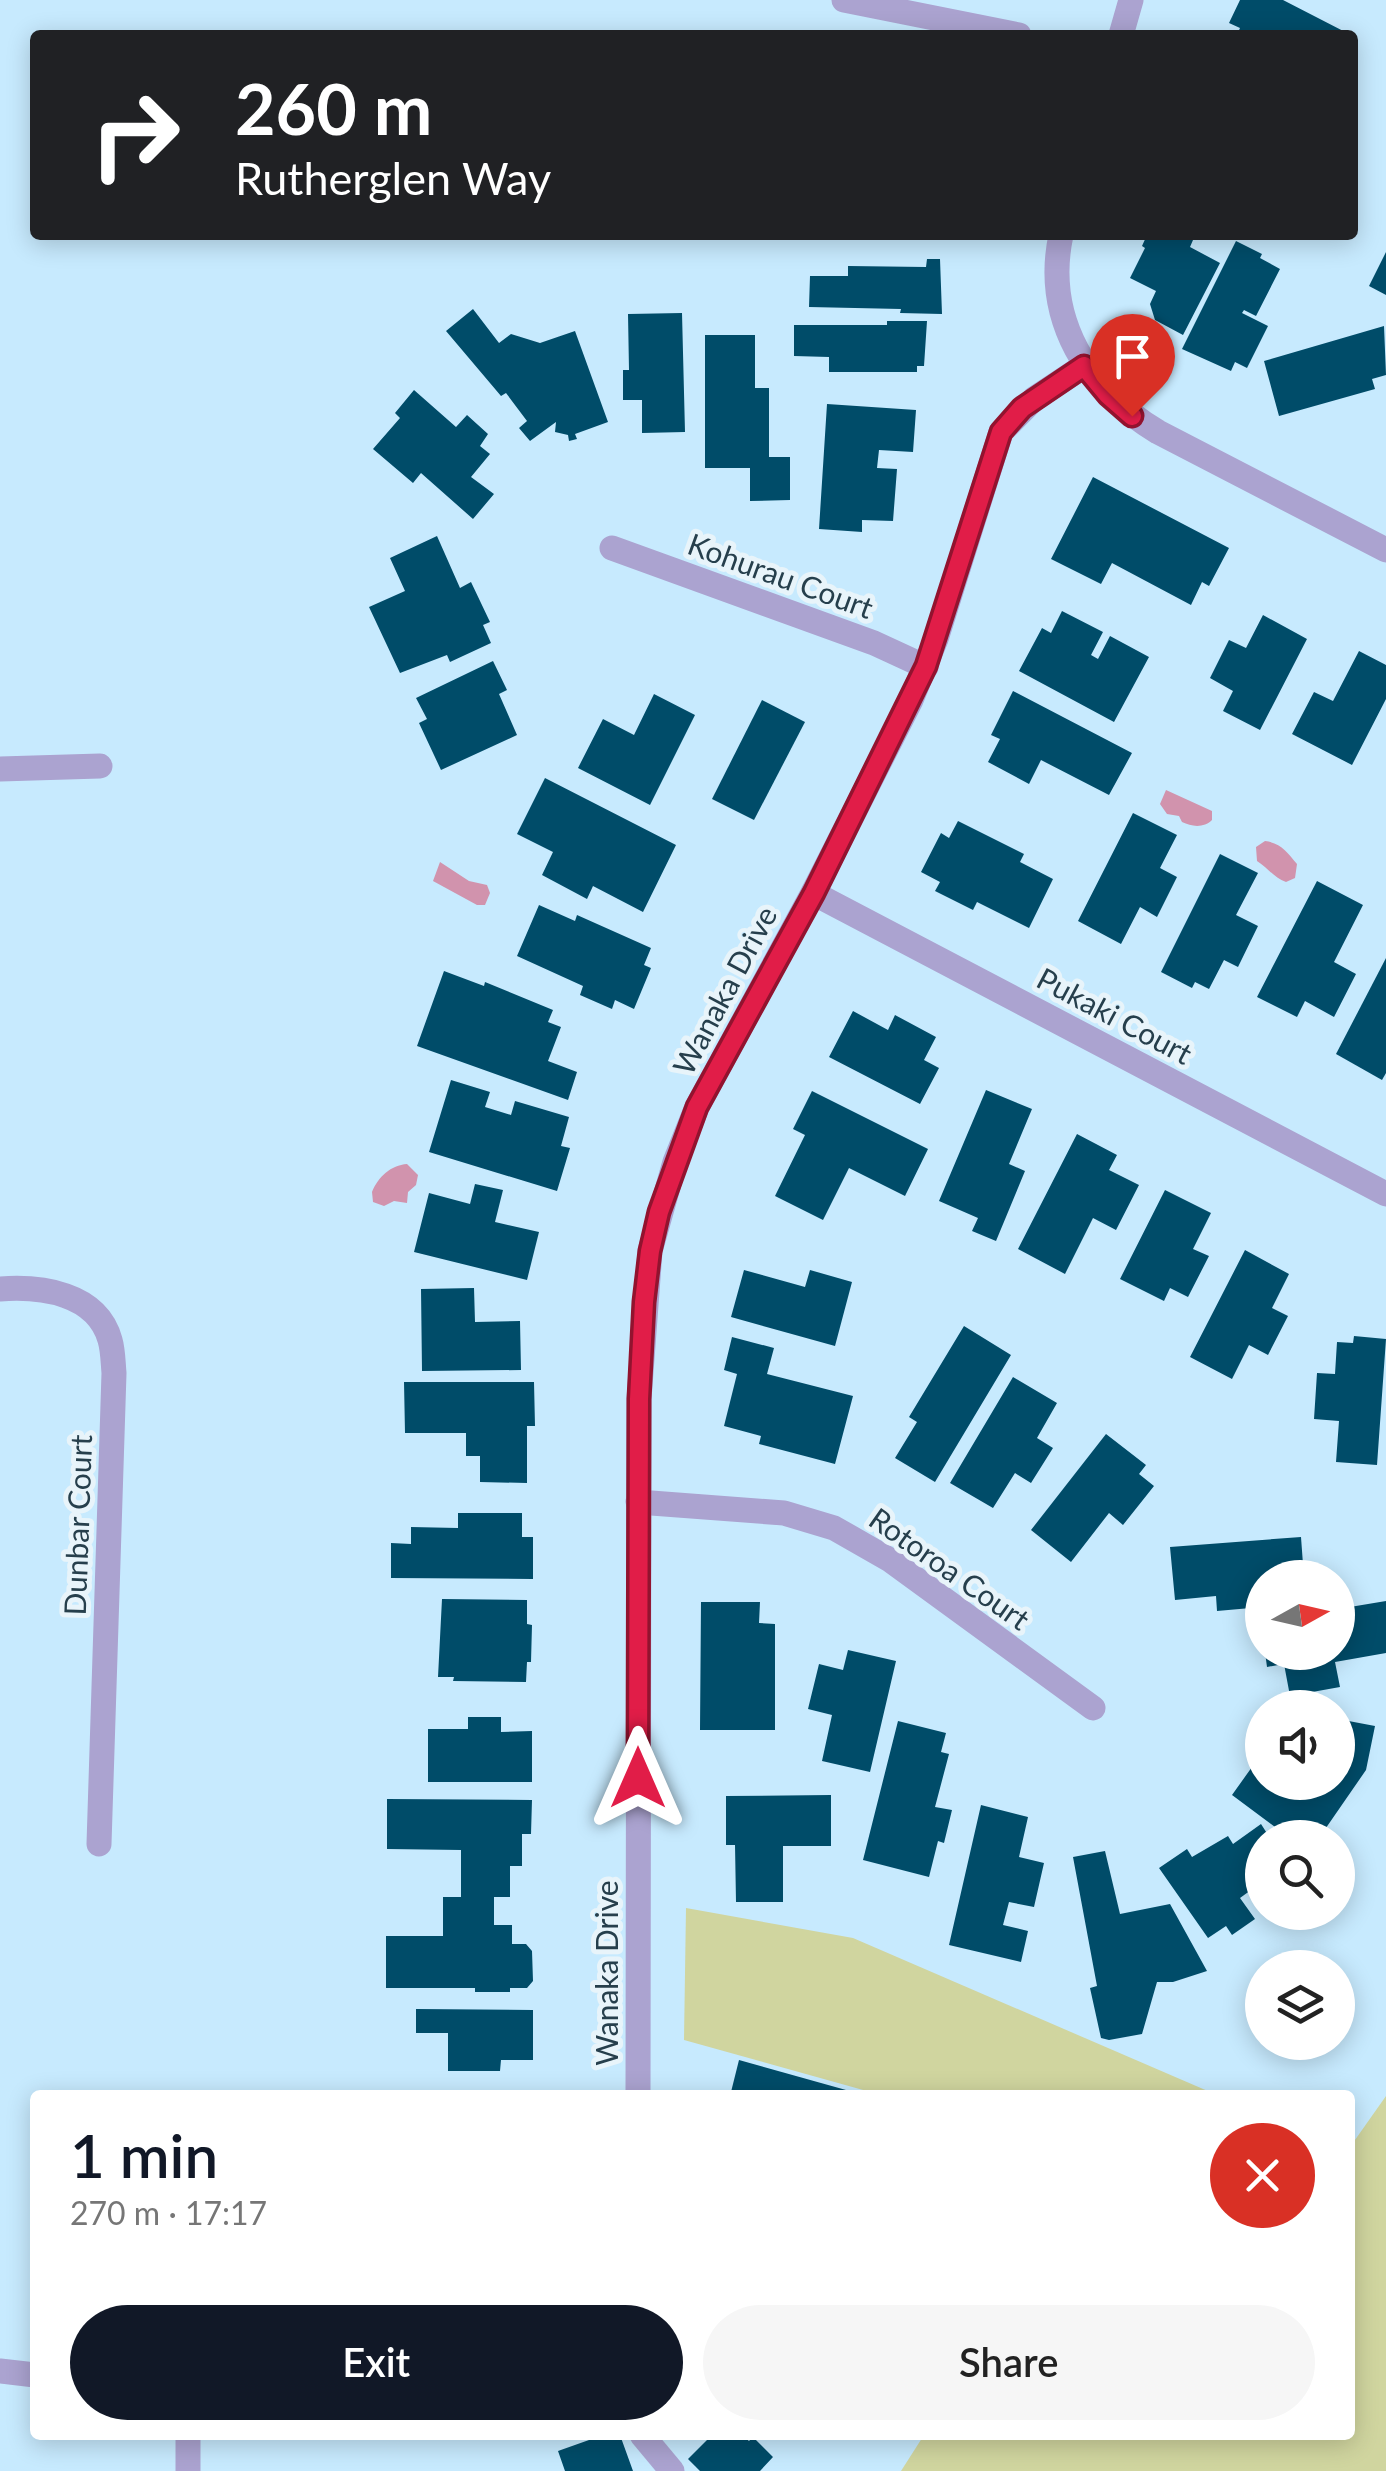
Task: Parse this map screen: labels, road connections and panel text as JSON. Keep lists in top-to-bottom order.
{
  "streets": {
    "street": [
      "Kohurau Court",
      "Wanaka Drive",
      "Pukaki Court",
      "Dunbar Court",
      "Rotoroa Court"
    ]
  },
  "crossings": [
    ["Kohurau Court", "Wanaka Drive"],
    ["Wanaka Drive", "Pukaki Court"],
    ["Wanaka Drive", "Rotoroa Court"]
  ],
  "north": "right",
  "page": {
    "turn": ["260 m", "Rutherglen Way"],
    "heading": ["1 min", "270 m · 17:17"],
    "buttons": ["Exit", "Share"]
  }
}
